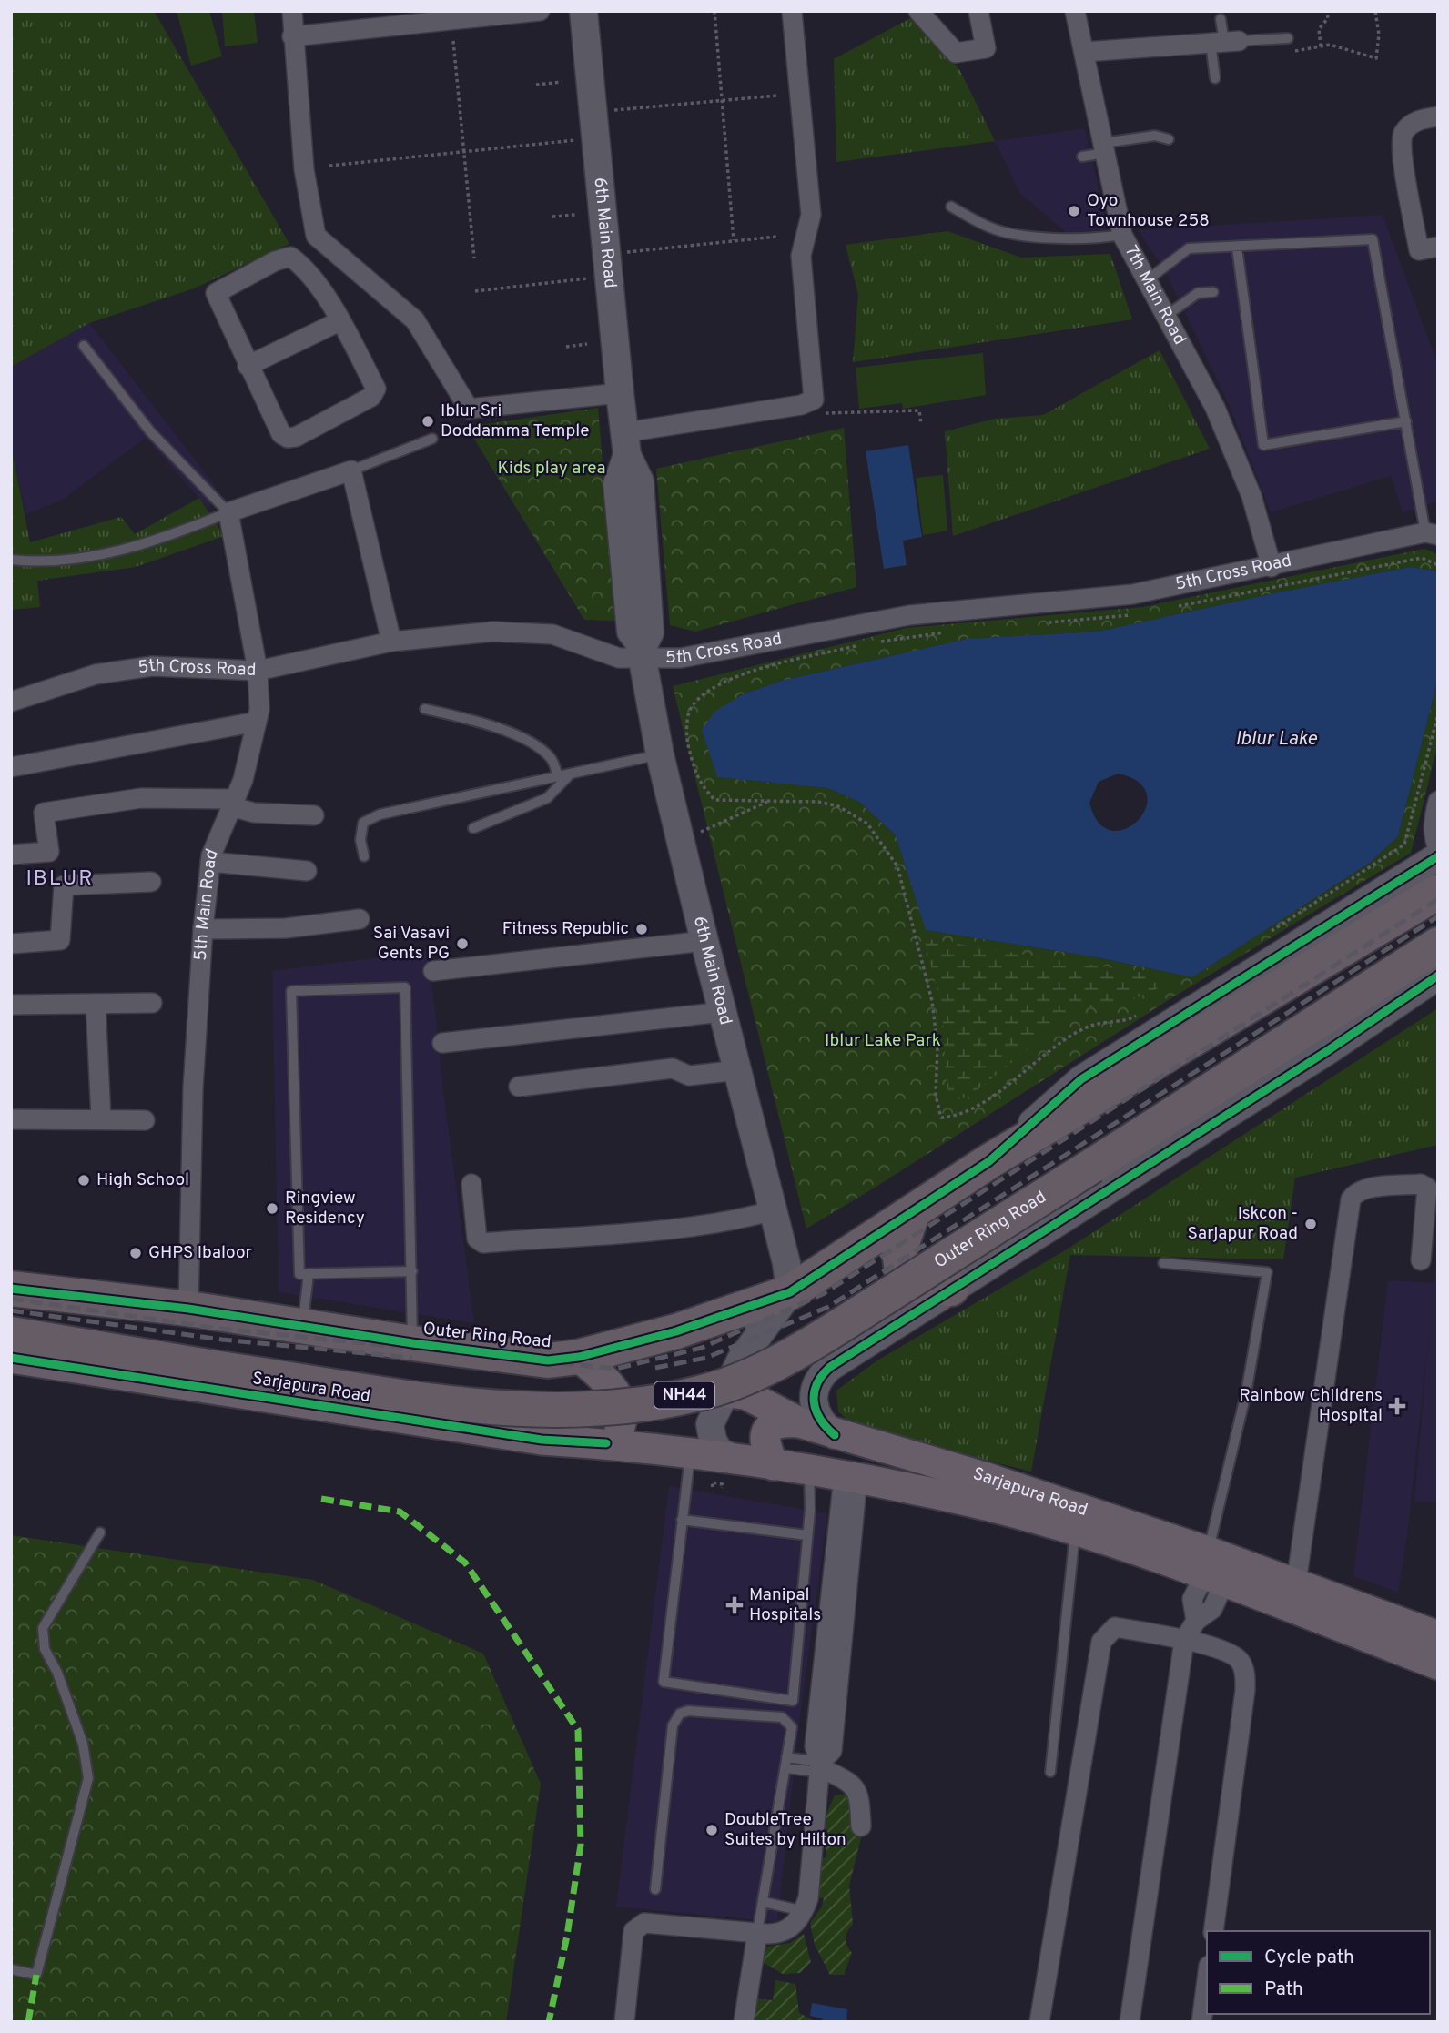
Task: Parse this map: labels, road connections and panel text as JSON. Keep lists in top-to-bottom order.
{
  "streets": {
    "highway": ["Outer Ring Road", "NH44"],
    "main road": ["Sarjapura Road"],
    "street": [
      "6th Main Road",
      "7th Main Road",
      "5th Cross Road",
      "5th Main Road"
    ]
  },
  "crossings": [
    ["6th Main Road", "5th Cross Road"],
    ["6th Main Road", "Outer Ring Road"],
    ["7th Main Road", "5th Cross Road"],
    ["5th Cross Road", "5th Main Road"],
    ["5th Main Road", "Outer Ring Road"]
  ],
  "districts": ["IBLUR"],
  "water": ["Iblur Lake"],
  "parks": ["Kids play area", "Iblur Lake Park"],
  "places": {
    "other": [
      "Oyo Townhouse 258",
      "Iblur Sri Doddamma Temple",
      "Fitness Republic",
      "Sai Vasavi Gents PG",
      "High School",
      "Ringview Residency",
      "Iskcon - Sarjapur Road",
      "GHPS Ibaloor",
      "DoubleTree Suites by Hilton"
    ],
    "health": ["Rainbow Childrens Hospital", "Manipal Hospitals"]
  },
  "legend": ["Cycle path", "Path"]
}
